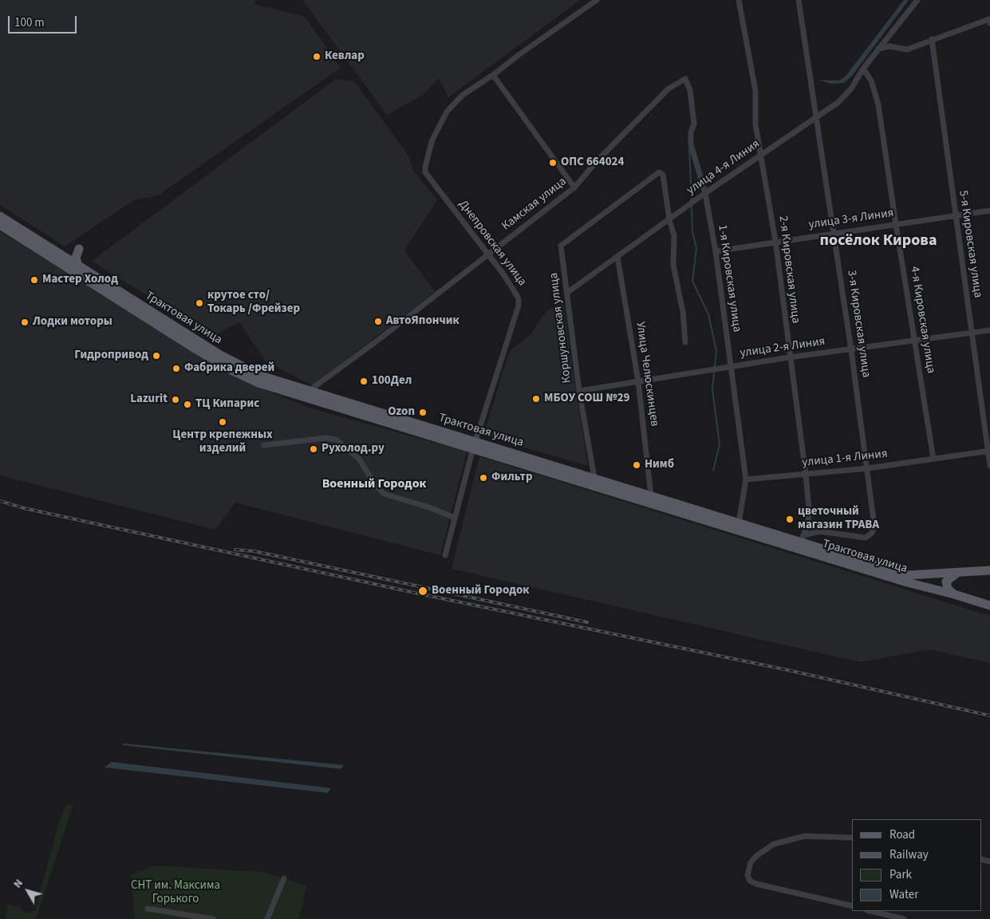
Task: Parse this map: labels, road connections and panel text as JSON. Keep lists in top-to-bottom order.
{
  "streets": {
    "main road": ["Трактовая улица"],
    "street": [
      "улица 4-я Линия",
      "Камская улица",
      "улица 3-я Линия",
      "Днепровская улица",
      "5-я Кировская улица",
      "2-я Кировская улица",
      "1-я Кировская улица",
      "4-я Кировская улица",
      "3-я Кировская улица",
      "Коршуновская улица",
      "улица 2-я Линия",
      "Улица Челюскинцев",
      "улица 1-я Линия"
    ]
  },
  "crossings": [
    ["улица 4-я Линия", "Камская улица"],
    ["улица 4-я Линия", "2-я Кировская улица"],
    ["улица 4-я Линия", "1-я Кировская улица"],
    ["улица 4-я Линия", "4-я Кировская улица"],
    ["улица 4-я Линия", "3-я Кировская улица"],
    ["улица 4-я Линия", "Коршуновская улица"],
    ["улица 4-я Линия", "Улица Челюскинцев"],
    ["Камская улица", "Днепровская улица"],
    ["Камская улица", "1-я Кировская улица"],
    ["Камская улица", "Трактовая улица"],
    ["улица 3-я Линия", "5-я Кировская улица"],
    ["улица 3-я Линия", "2-я Кировская улица"],
    ["улица 3-я Линия", "1-я Кировская улица"],
    ["улица 3-я Линия", "4-я Кировская улица"],
    ["улица 3-я Линия", "3-я Кировская улица"],
    ["Днепровская улица", "Трактовая улица"],
    ["5-я Кировская улица", "улица 2-я Линия"],
    ["5-я Кировская улица", "улица 1-я Линия"],
    ["2-я Кировская улица", "Трактовая улица"],
    ["2-я Кировская улица", "3-я Кировская улица"],
    ["2-я Кировская улица", "улица 2-я Линия"],
    ["2-я Кировская улица", "улица 1-я Линия"],
    ["1-я Кировская улица", "улица 2-я Линия"],
    ["1-я Кировская улица", "улица 1-я Линия"],
    ["Трактовая улица", "3-я Кировская улица"],
    ["Трактовая улица", "Коршуновская улица"],
    ["Трактовая улица", "Улица Челюскинцев"],
    ["4-я Кировская улица", "улица 2-я Линия"],
    ["4-я Кировская улица", "улица 1-я Линия"],
    ["3-я Кировская улица", "улица 2-я Линия"],
    ["3-я Кировская улица", "улица 1-я Линия"],
    ["Коршуновская улица", "улица 2-я Линия"],
    ["улица 2-я Линия", "Улица Челюскинцев"]
  ],
  "districts": ["посёлок Кирова", "Военный Городок"],
  "parks": ["СНТ им. Максима Горького"],
  "places": [
    "Кевлар",
    "ОПС 664024",
    "Мастер Холод",
    "крутое сто/ Токарь /Фрейзер",
    "АвтоЯпончик",
    "Лодки моторы",
    "Гидропривод",
    "Фабрика дверей",
    "100Дел",
    "МБОУ СОШ №29",
    "Lazurit",
    "ТЦ Кипарис",
    "Ozon",
    "Центр крепежных изделий",
    "Рухолод.ру",
    "Нимб",
    "Фильтр",
    "цветочный магазин ТРАВА",
    "Военный Городок"
  ],
  "legend": [
    "Road",
    "Railway",
    "Park",
    "Water"
  ],
  "scale_bar": "100 m",
  "north": "top left"
}
